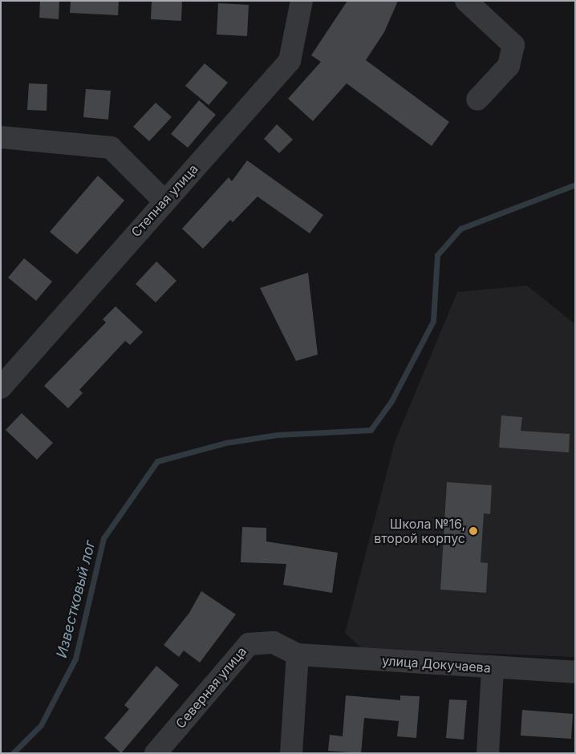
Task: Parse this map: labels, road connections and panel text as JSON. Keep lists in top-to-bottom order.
{
  "streets": {
    "street": ["Степная улица", "улица Докучаева", "Северная улица"]
  },
  "crossings": [
    ["улица Докучаева", "Северная улица"]
  ],
  "water": ["Известковый лог"],
  "places": ["Школа №16, второй корпус"]
}
